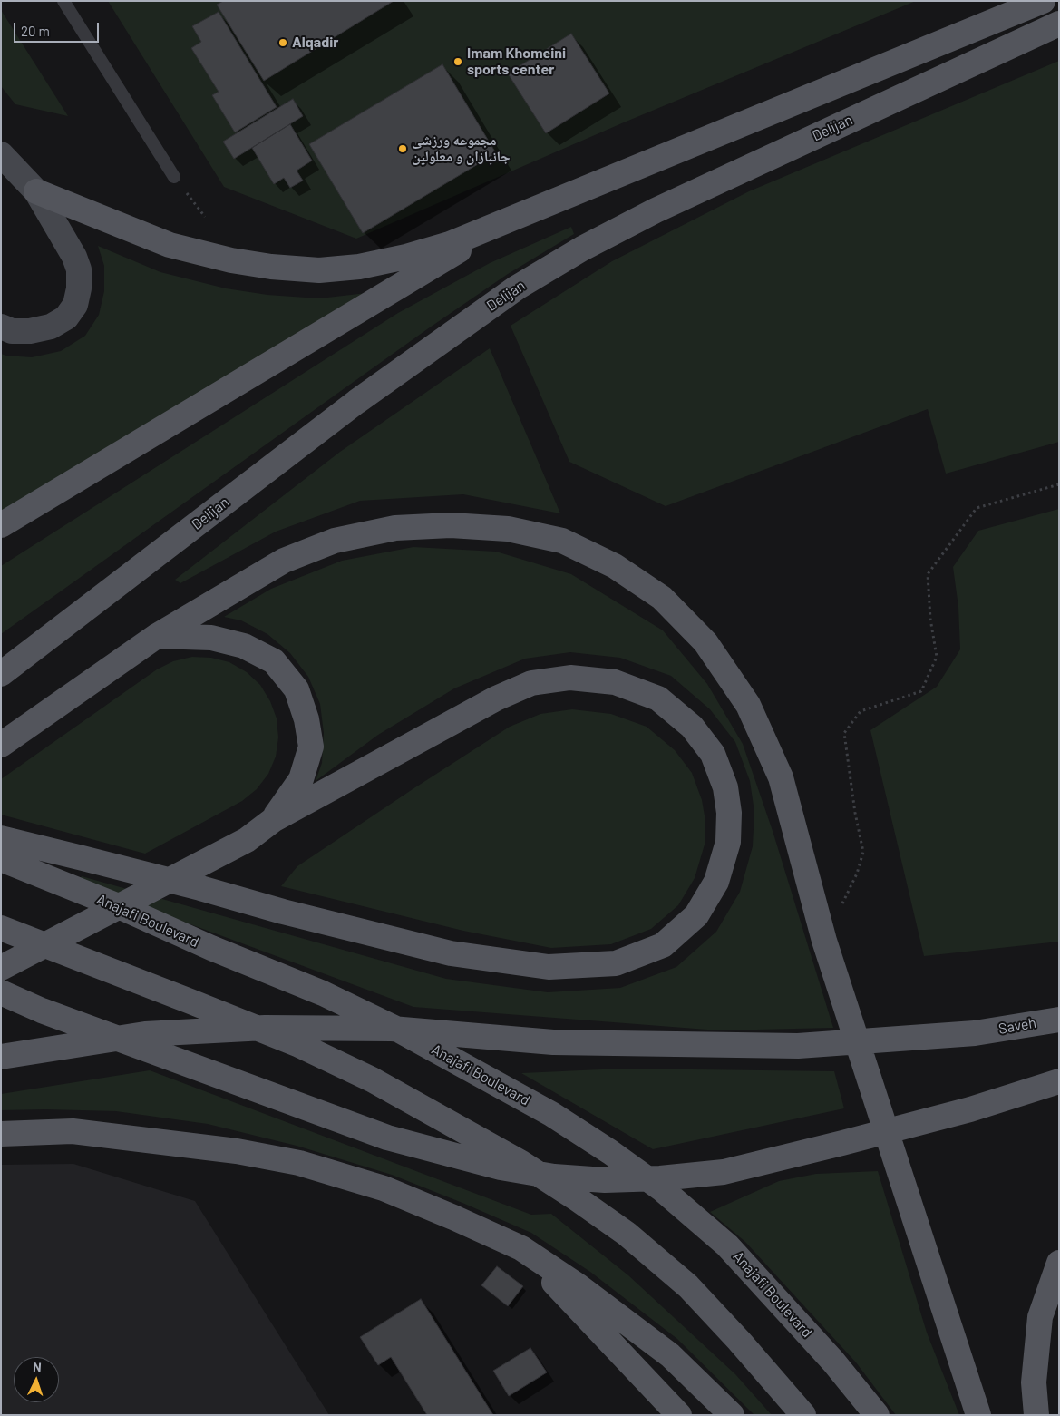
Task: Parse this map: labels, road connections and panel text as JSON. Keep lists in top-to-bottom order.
{
  "streets": {
    "main road": ["Delijan", "Anajafi Boulevard", "Saveh"]
  },
  "places": ["Alqadir", "Imam Khomeini sports center", "مجموعه ورزشی جانبازان و معلولین"],
  "scale_bar": "20 m",
  "north": "top"
}
